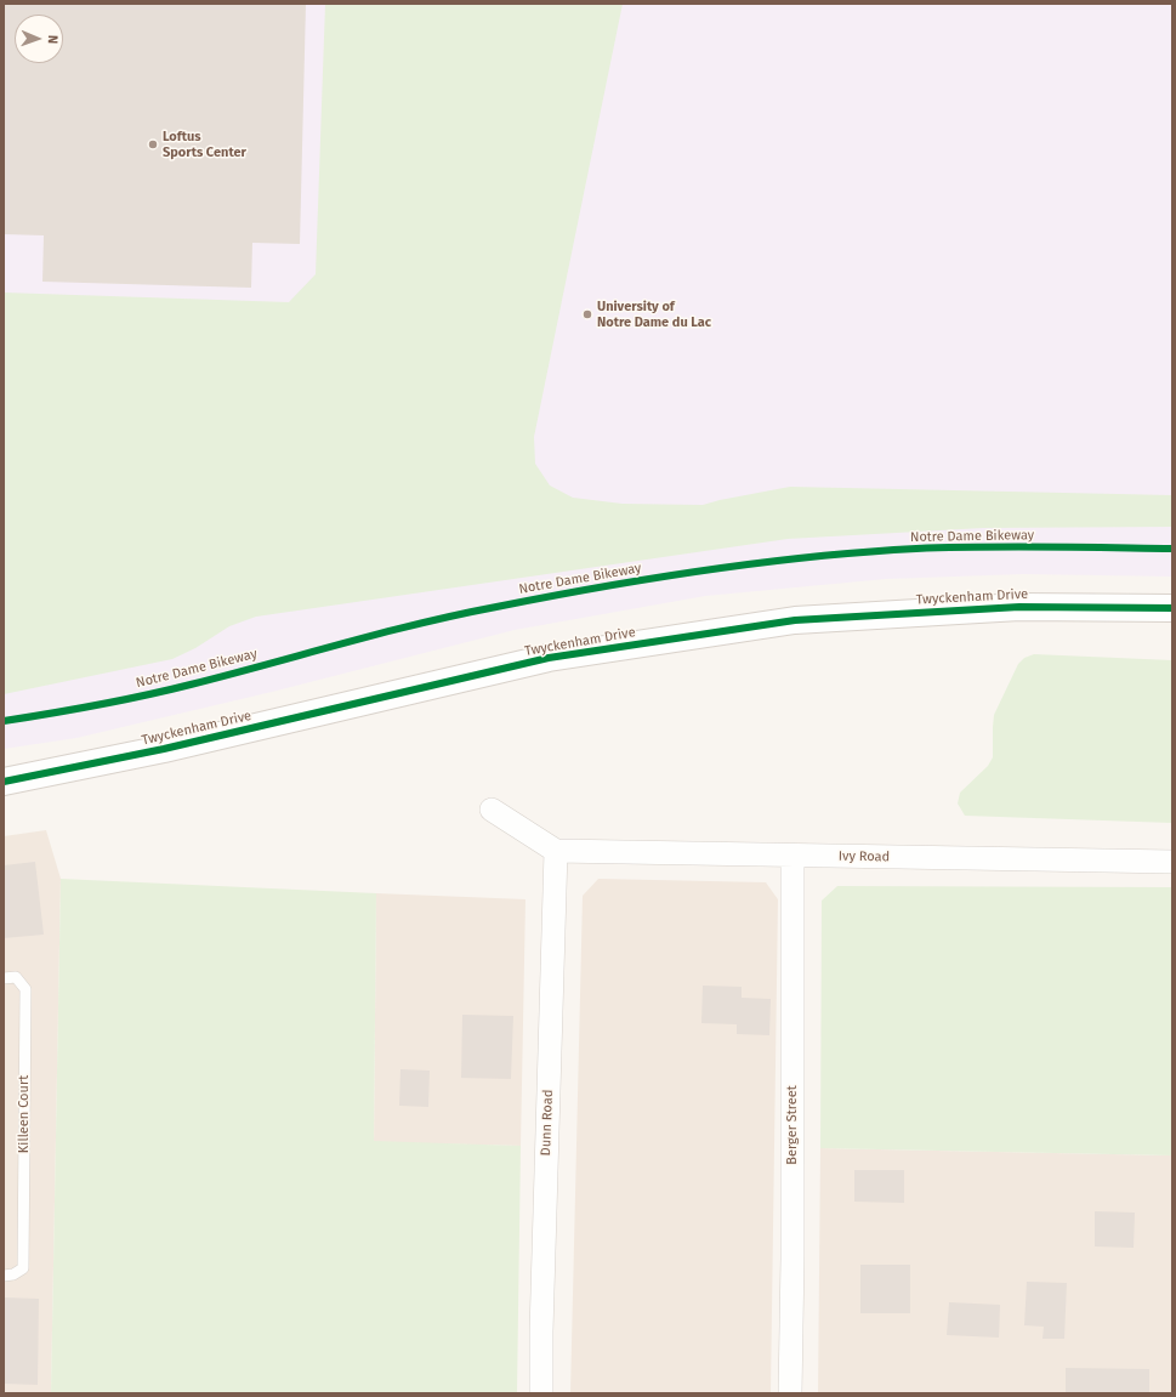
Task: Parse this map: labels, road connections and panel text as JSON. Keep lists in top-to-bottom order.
{
  "streets": {
    "street": [
      "Twyckenham Drive",
      "Ivy Road",
      "Dunn Road",
      "Berger Street"
    ],
    "lane": ["Killeen Court"],
    "cycle path": ["Notre Dame Bikeway"]
  },
  "crossings": [
    ["Ivy Road", "Dunn Road"],
    ["Ivy Road", "Berger Street"]
  ],
  "places": ["Loftus Sports Center", "University of Notre Dame du Lac"],
  "north": "right"
}
